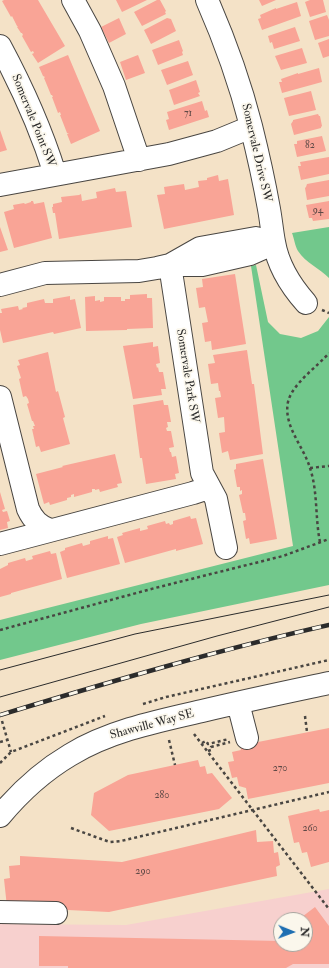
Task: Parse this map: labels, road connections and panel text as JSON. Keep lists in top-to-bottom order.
{
  "streets": {
    "street": [
      "Somervale Point SW",
      "Somervale Drive SW",
      "Somervale Park SW",
      "Shawville Way SE"
    ]
  },
  "crossings": [
    ["Somervale Point SW", "Somervale Drive SW"]
  ],
  "house_numbers": [
    "71",
    "82",
    "94",
    "270",
    "280",
    "260",
    "290"
  ],
  "north": "right"
}
